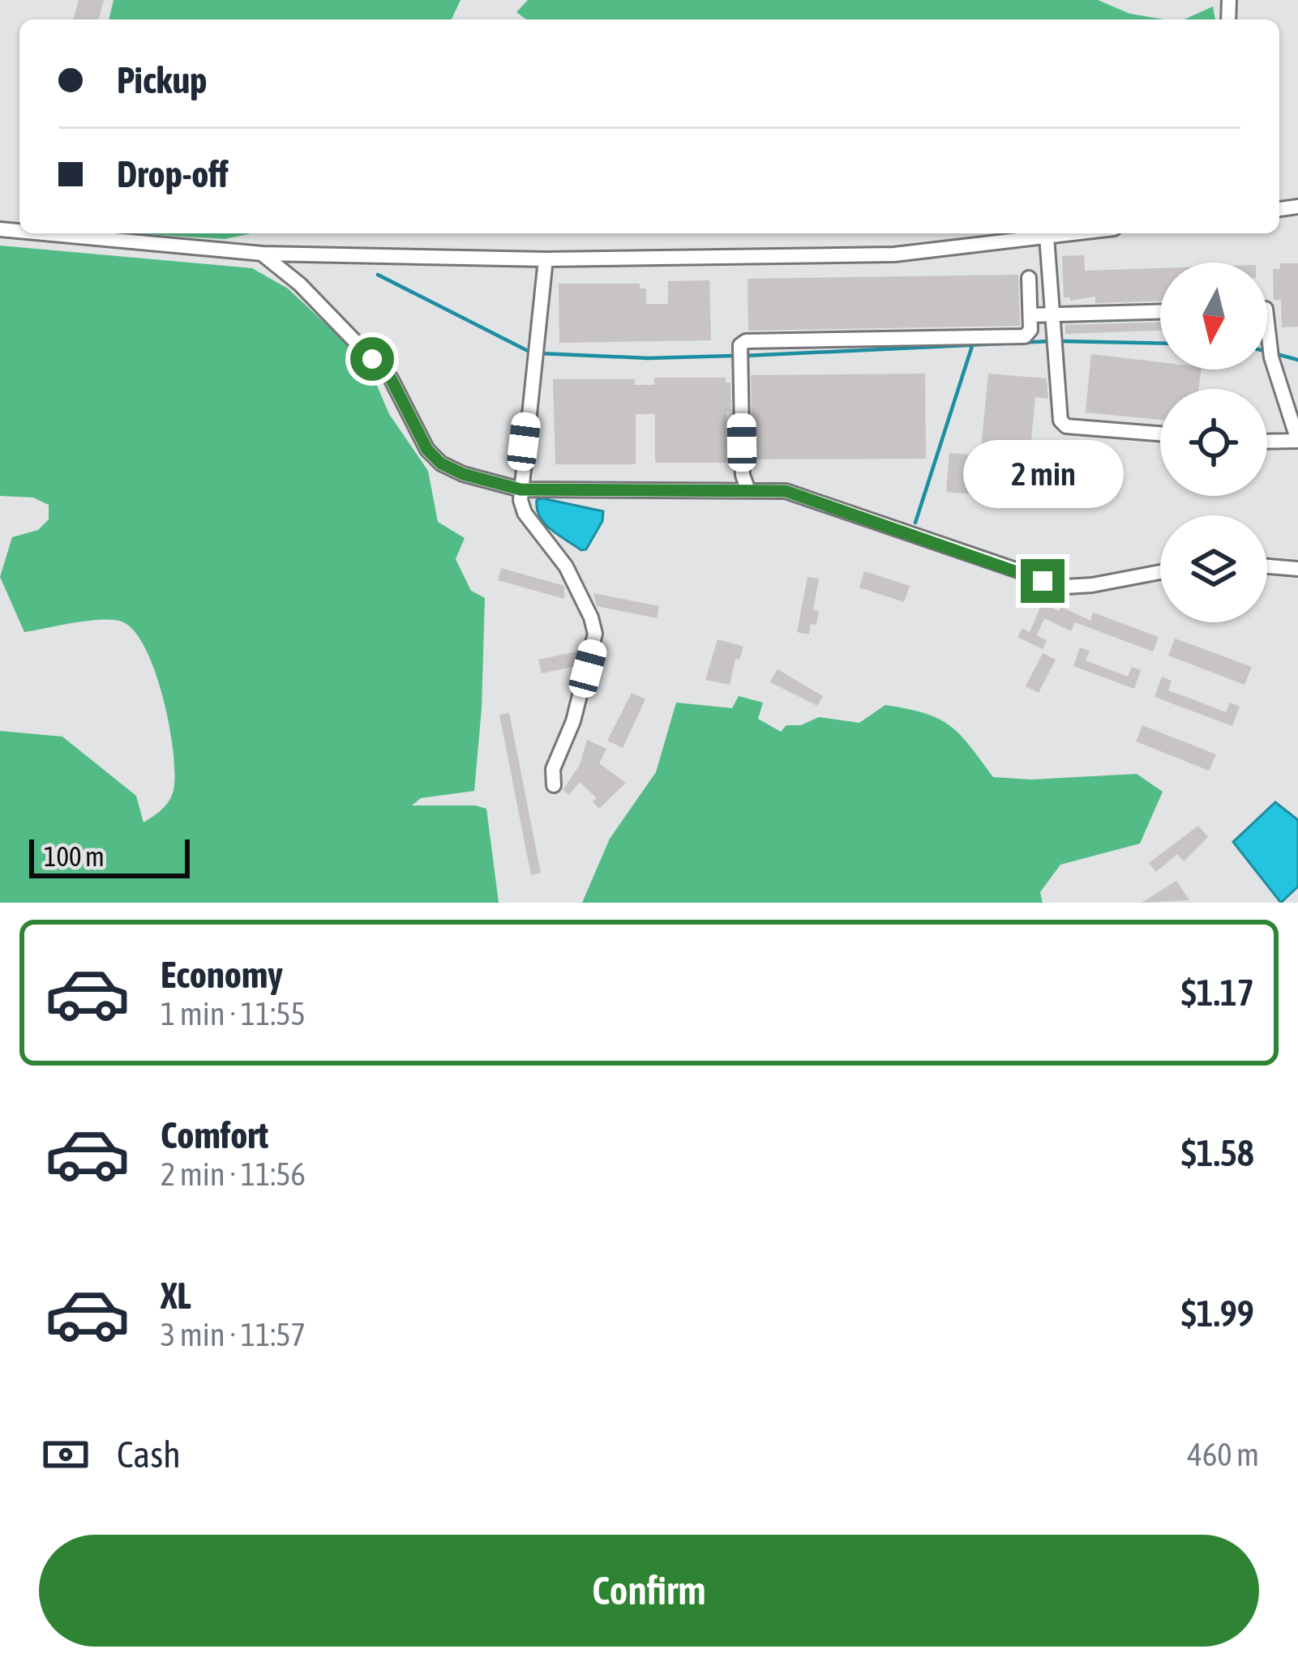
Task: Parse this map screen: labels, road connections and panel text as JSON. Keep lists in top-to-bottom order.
{
  "scale_bar": "100 m",
  "north": "bottom",
  "page": {
    "banner": ["Pickup", "Drop-off"],
    "bubble": "2 min",
    "scale": "100 m",
    "list": [
      {
        "name": "Economy",
        "note": "1 min · 11:55",
        "value": "$1.17"
      },
      {
        "name": "Comfort",
        "note": "2 min · 11:56",
        "value": "$1.58"
      },
      {
        "name": "XL",
        "note": "3 min · 11:57",
        "value": "$1.99"
      }
    ],
    "pay": ["Cash", "460 m"],
    "buttons": "Confirm"
  }
}
